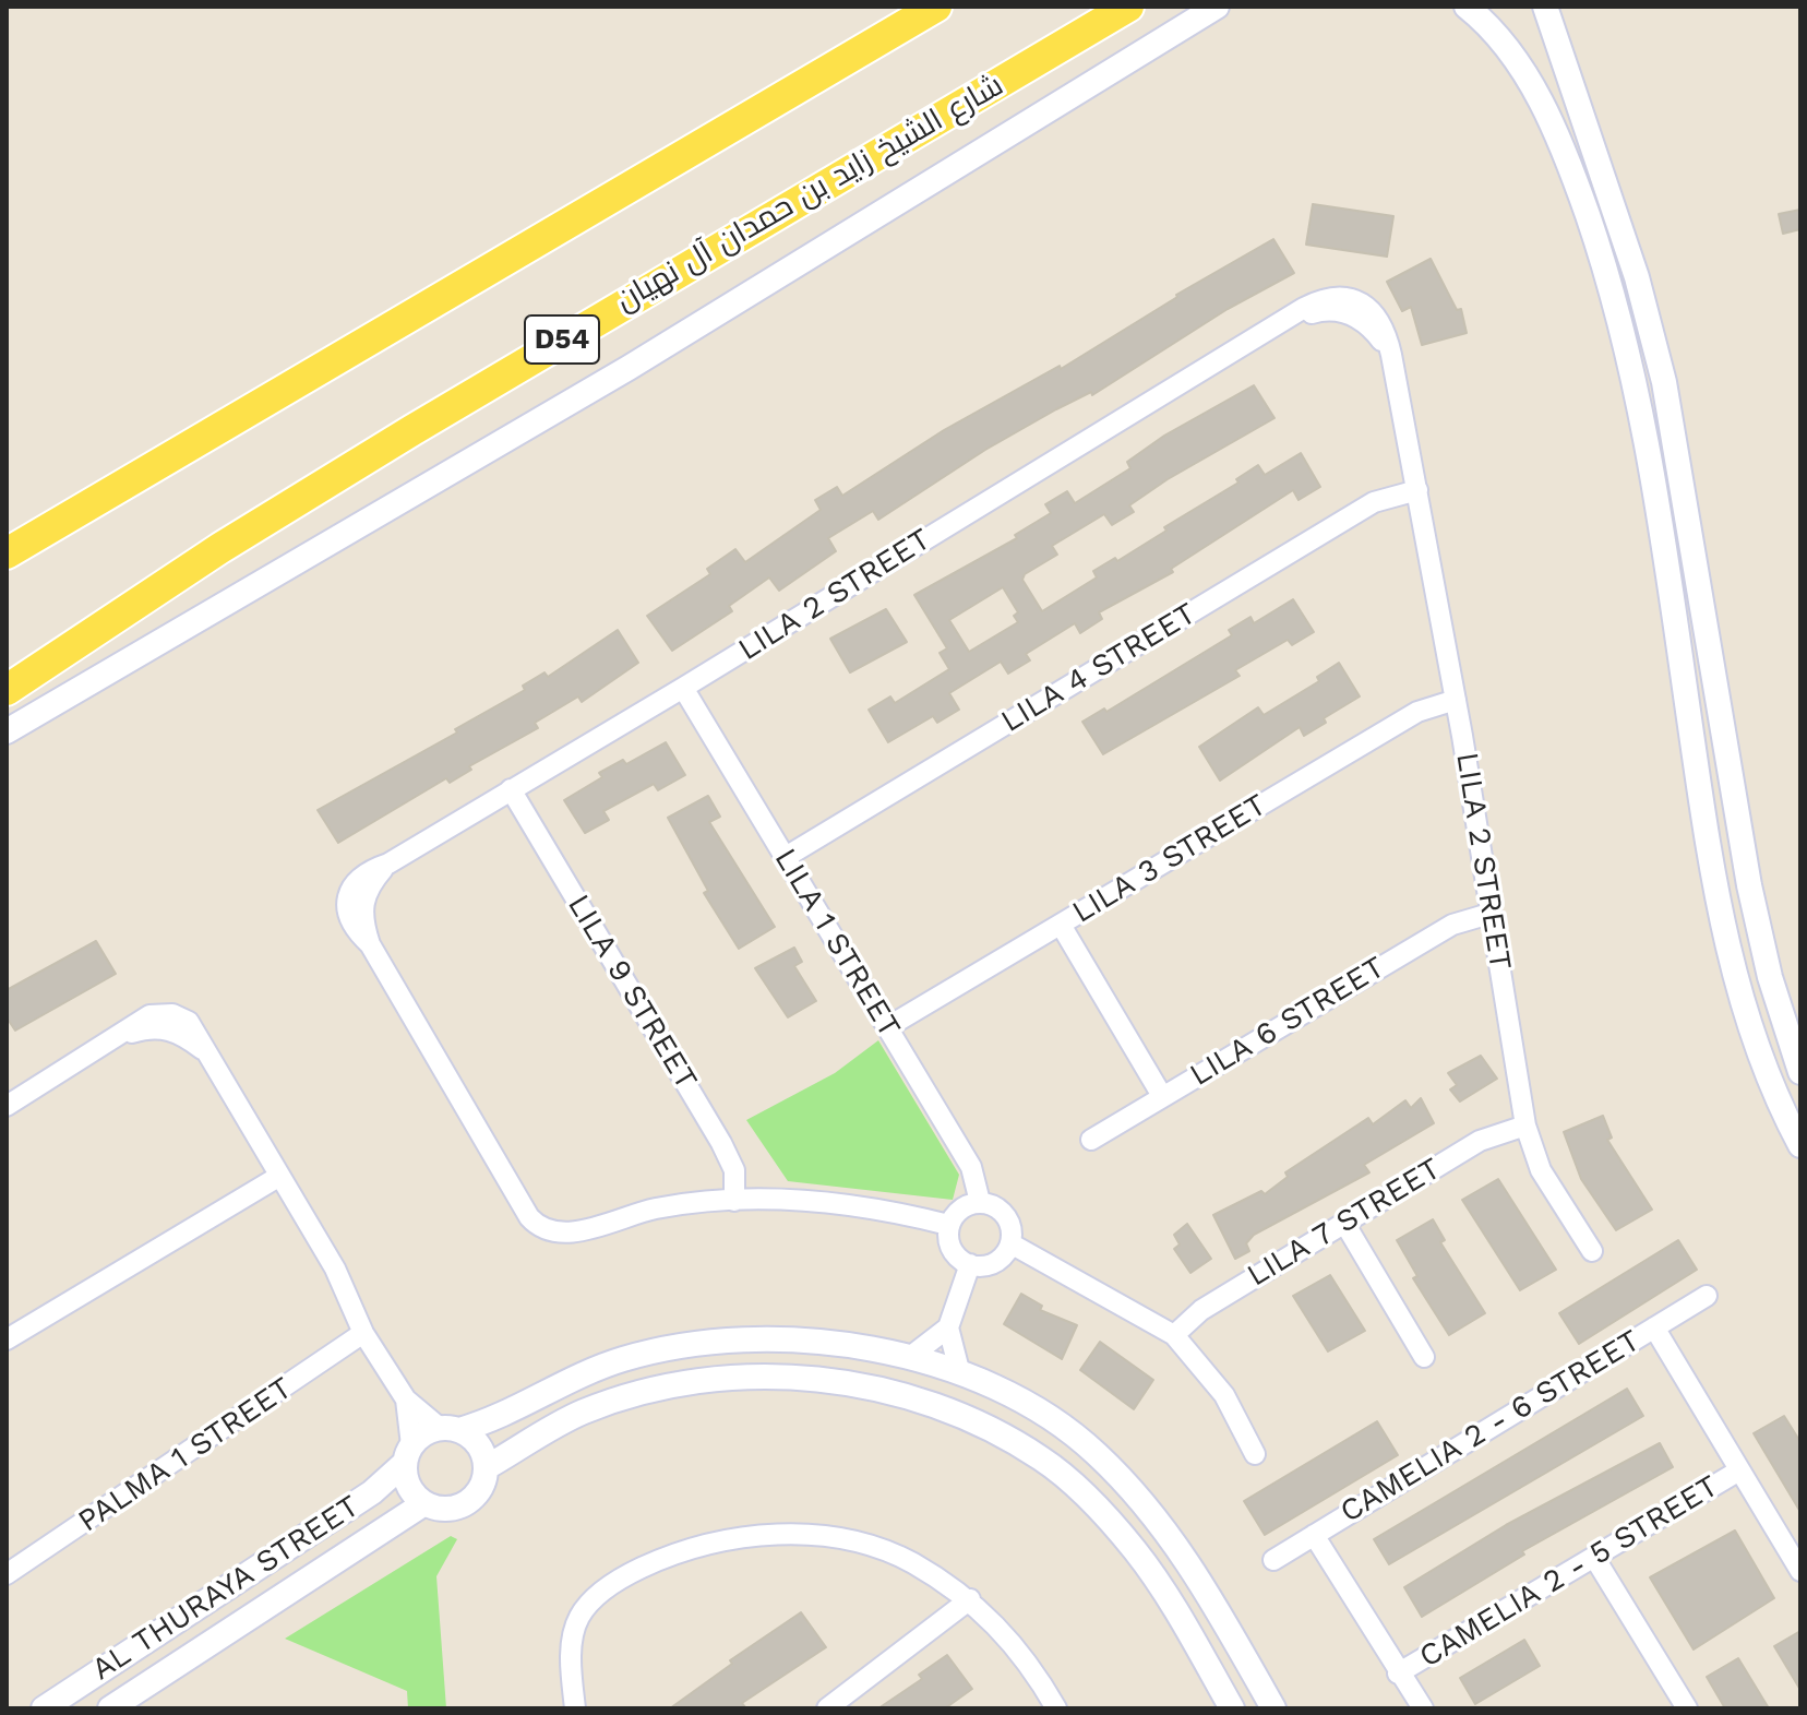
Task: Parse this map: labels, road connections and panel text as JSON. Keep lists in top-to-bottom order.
{
  "streets": {
    "main road": ["شارع الشيخ زايد بن حمدان آل نهيان", "D54"],
    "street": [
      "LILA 2 STREET",
      "LILA 4 STREET",
      "LILA 3 STREET",
      "LILA 1 STREET",
      "LILA 9 STREET",
      "LILA 6 STREET",
      "LILA 7 STREET",
      "CAMELIA 2 - 6 STREET",
      "PALMA 1 STREET",
      "CAMELIA 2 - 5 STREET",
      "AL THURAYA STREET"
    ]
  },
  "crossings": [
    ["LILA 2 STREET", "LILA 4 STREET"],
    ["LILA 2 STREET", "LILA 3 STREET"],
    ["LILA 2 STREET", "LILA 1 STREET"],
    ["LILA 2 STREET", "LILA 9 STREET"],
    ["LILA 2 STREET", "LILA 6 STREET"],
    ["LILA 2 STREET", "LILA 7 STREET"],
    ["LILA 4 STREET", "LILA 1 STREET"],
    ["LILA 3 STREET", "LILA 1 STREET"]
  ]
}
